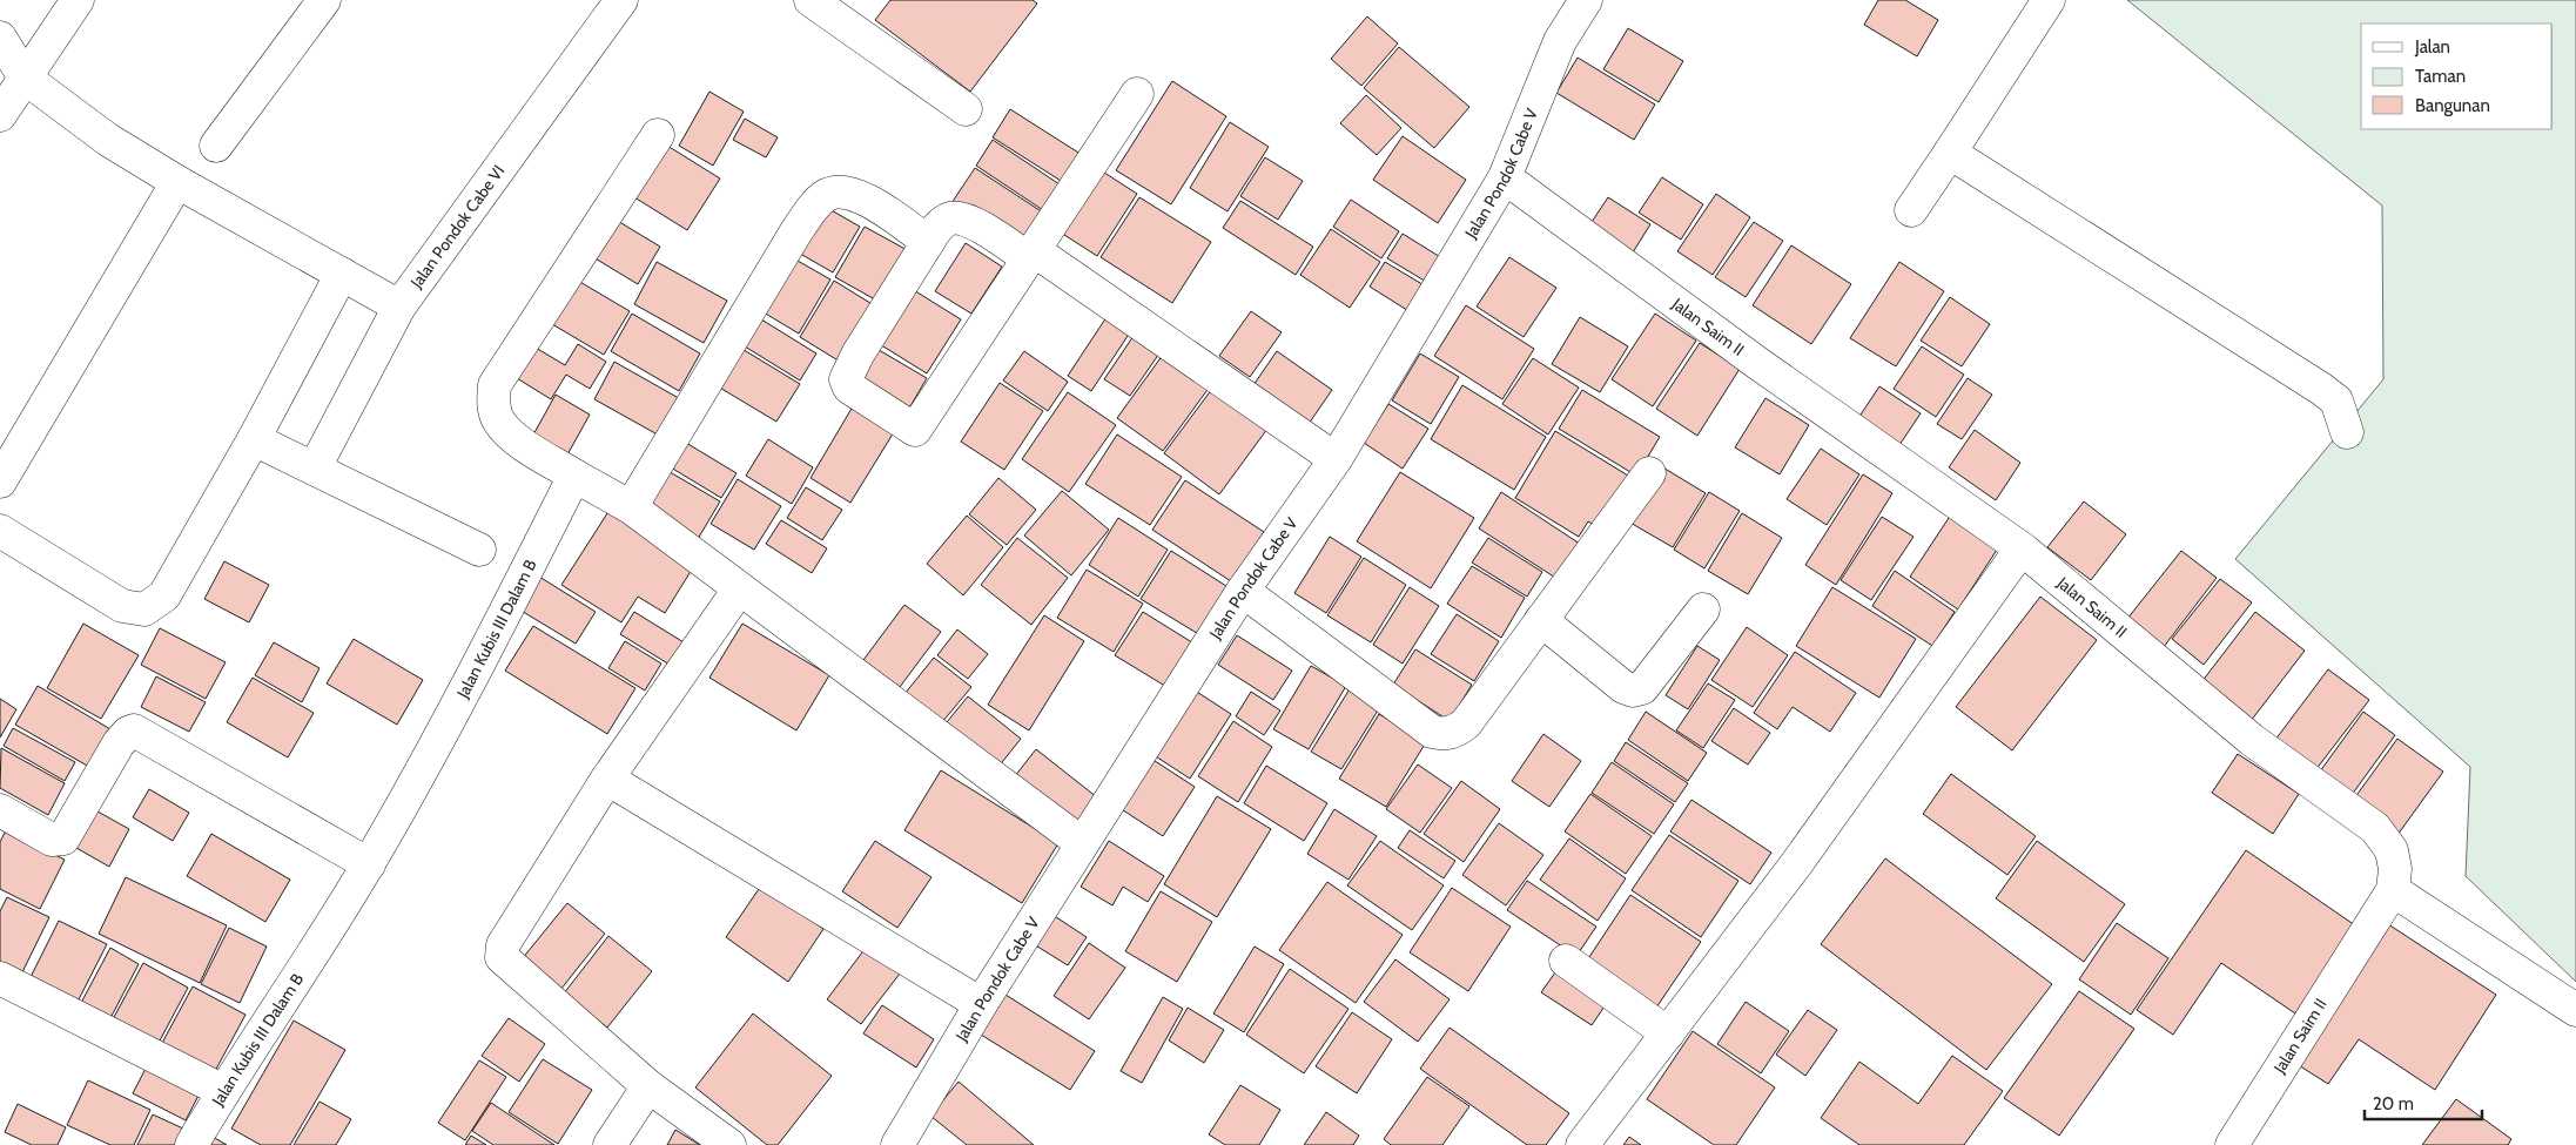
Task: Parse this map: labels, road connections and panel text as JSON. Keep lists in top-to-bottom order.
{
  "streets": {
    "street": [
      "Jalan Pondok Cabe V",
      "Jalan Pondok Cabe VI",
      "Jalan Saim II",
      "Jalan Kubis III Dalam B"
    ]
  },
  "crossings": [
    ["Jalan Pondok Cabe V", "Jalan Saim II"]
  ],
  "legend": ["Jalan", "Taman", "Bangunan"],
  "scale_bar": "20 m"
}
